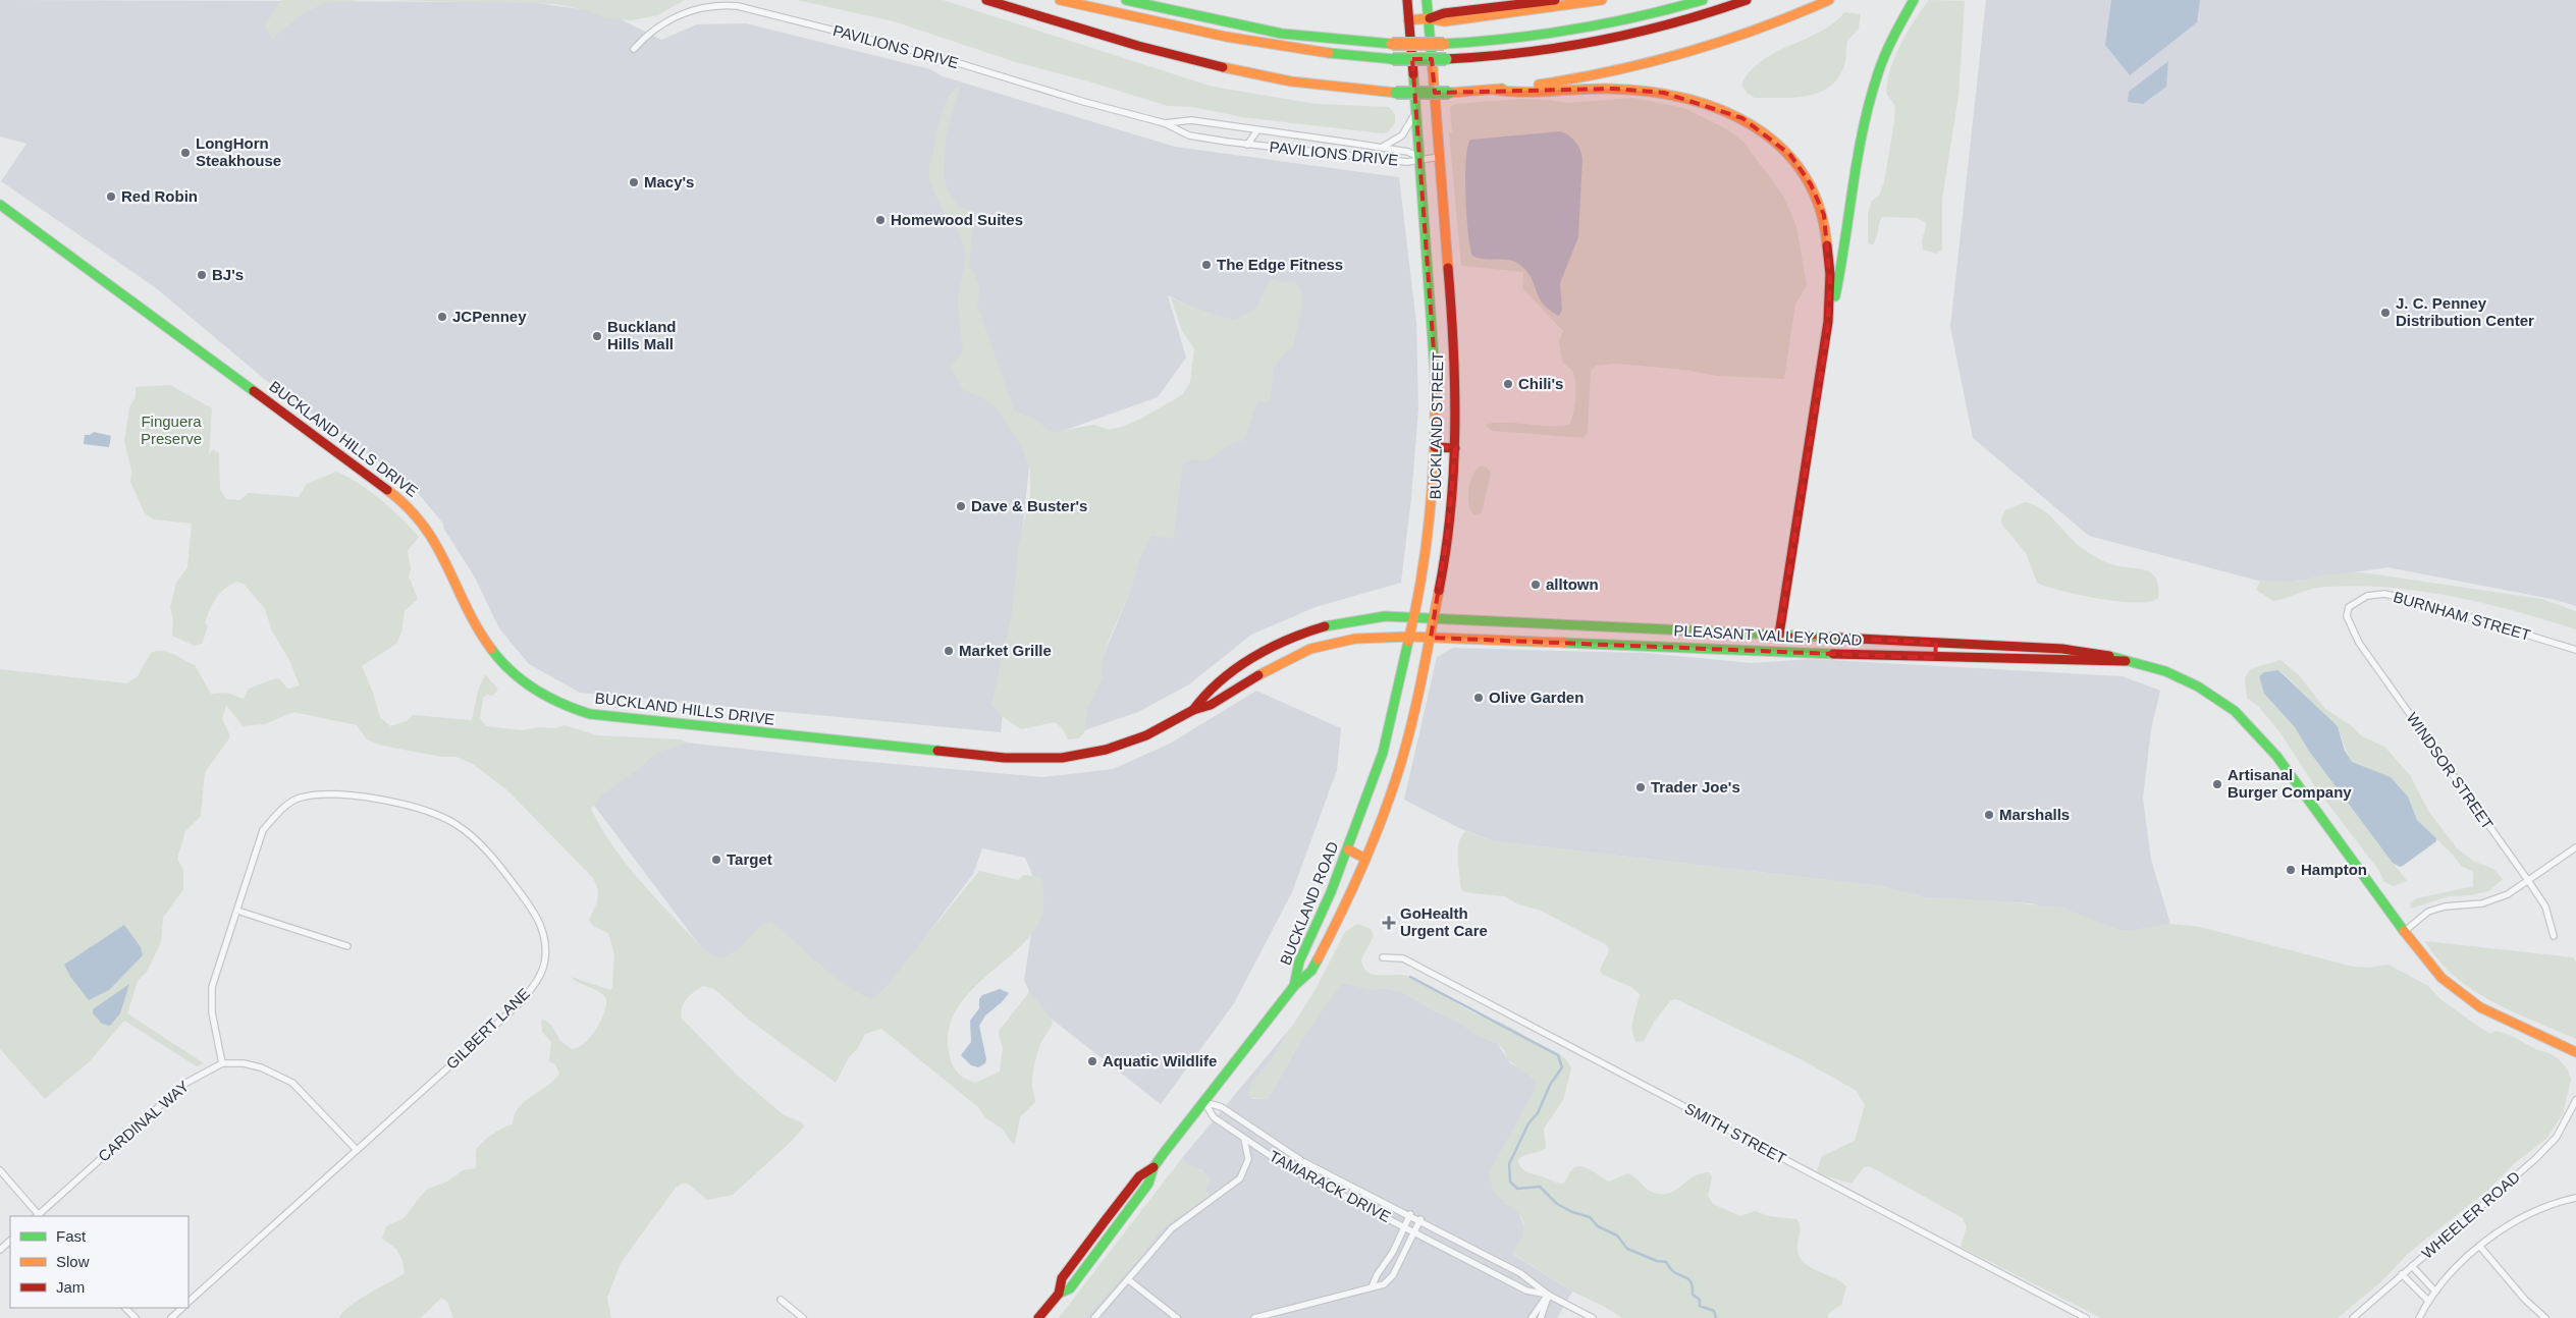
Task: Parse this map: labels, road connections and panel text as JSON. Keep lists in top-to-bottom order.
{
  "streets": {
    "main road": [
      "BUCKLAND STREET",
      "BUCKLAND HILLS DRIVE",
      "PLEASANT VALLEY ROAD",
      "BUCKLAND ROAD"
    ],
    "street": [
      "PAVILIONS DRIVE",
      "BURNHAM STREET",
      "WINDSOR STREET",
      "GILBERT LANE",
      "CARDINAL WAY",
      "SMITH STREET",
      "TAMARACK DRIVE",
      "WHEELER ROAD"
    ]
  },
  "crossings": [
    ["PAVILIONS DRIVE", "BUCKLAND STREET"],
    ["BUCKLAND STREET", "BUCKLAND HILLS DRIVE"],
    ["BUCKLAND STREET", "PLEASANT VALLEY ROAD"],
    ["BUCKLAND STREET", "BUCKLAND ROAD"],
    ["BUCKLAND HILLS DRIVE", "PLEASANT VALLEY ROAD"],
    ["BURNHAM STREET", "WINDSOR STREET"],
    ["BUCKLAND ROAD", "TAMARACK DRIVE"],
    ["GILBERT LANE", "CARDINAL WAY"]
  ],
  "parks": ["Finguera Preserve"],
  "places": {
    "other": [
      "LongHorn Steakhouse",
      "Macy's",
      "Red Robin",
      "Homewood Suites",
      "The Edge Fitness",
      "BJ's",
      "J. C. Penney Distribution Center",
      "JCPenney",
      "Buckland Hills Mall",
      "Chili's",
      "Dave & Buster's",
      "alltown",
      "Market Grille",
      "Olive Garden",
      "Artisanal Burger Company",
      "Trader Joe's",
      "Marshalls",
      "Target",
      "Hampton",
      "Aquatic Wildlife"
    ],
    "health": ["GoHealth Urgent Care"]
  },
  "legend": ["Fast", "Slow", "Jam"]
}
